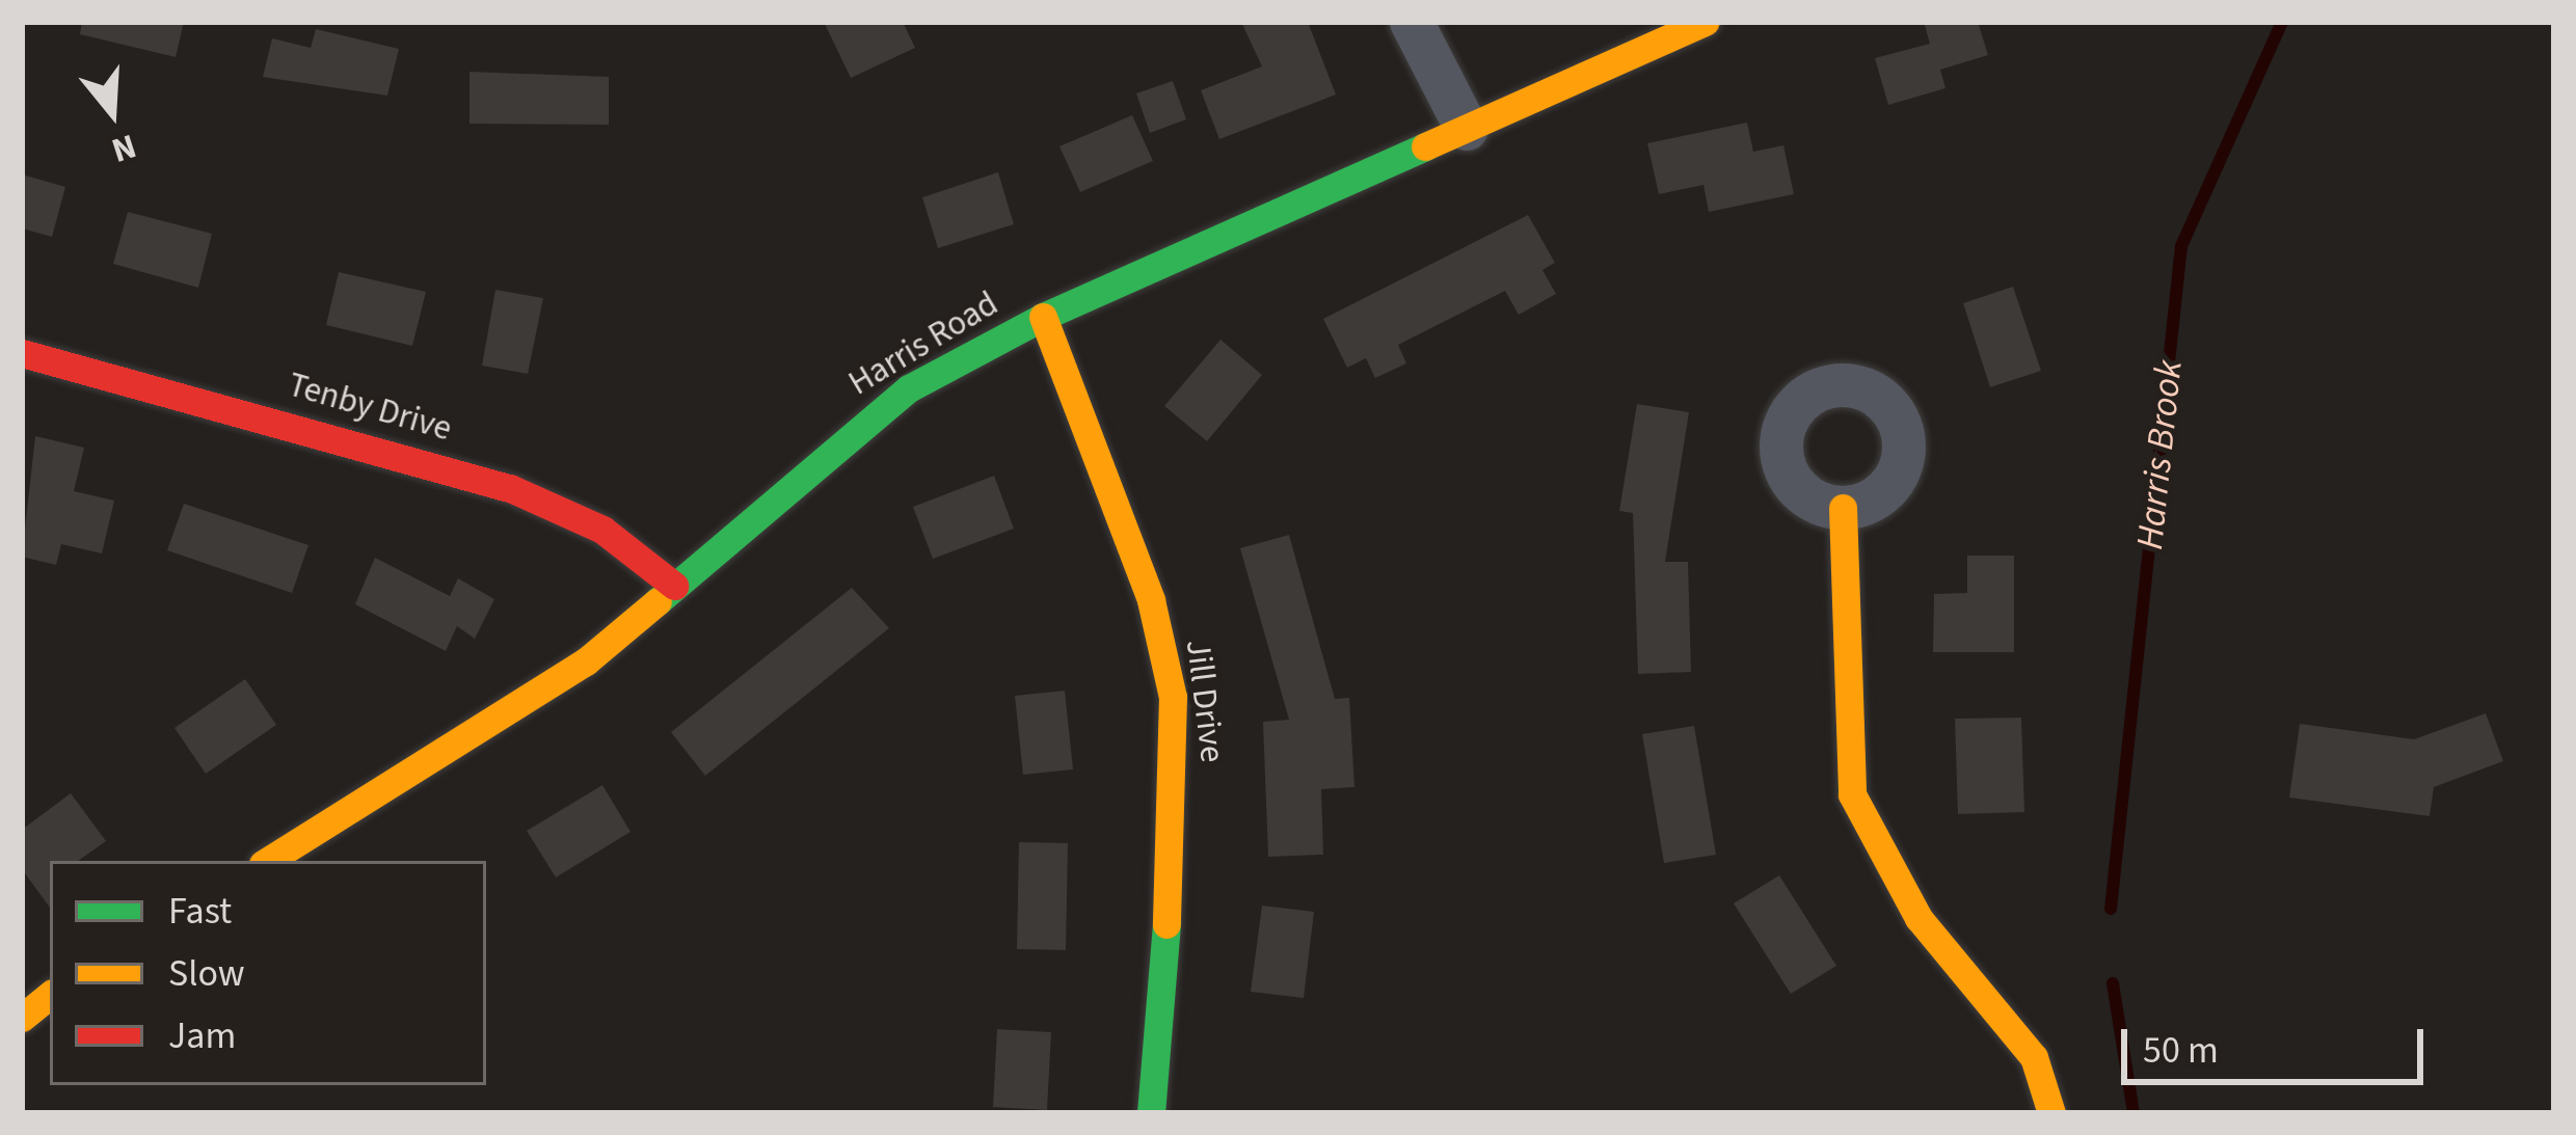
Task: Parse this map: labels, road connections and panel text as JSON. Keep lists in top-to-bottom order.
{
  "streets": {
    "street": ["Harris Road", "Tenby Drive", "Jill Drive"]
  },
  "crossings": [
    ["Harris Road", "Tenby Drive"],
    ["Harris Road", "Jill Drive"]
  ],
  "water": ["Harris Brook"],
  "legend": ["Fast", "Slow", "Jam"],
  "scale_bar": "50 m",
  "north": "bottom"
}
